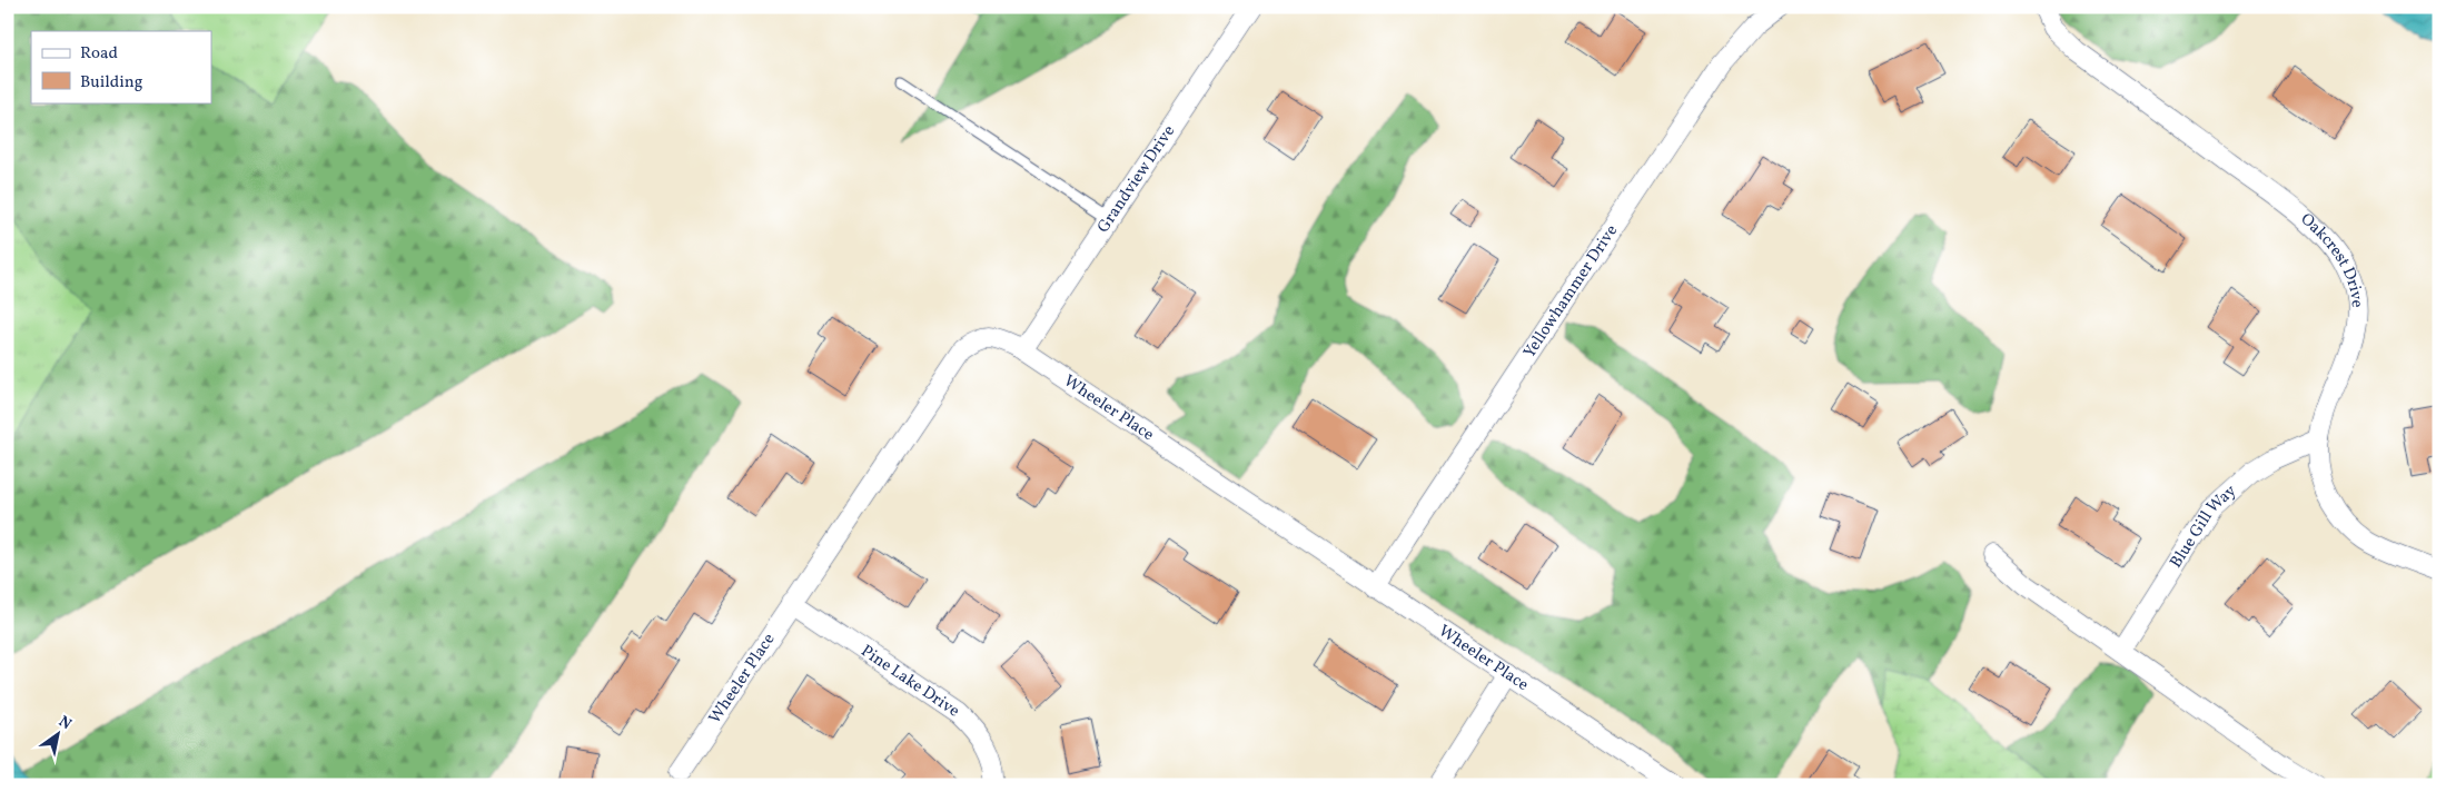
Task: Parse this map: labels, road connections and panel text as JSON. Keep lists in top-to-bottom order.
{
  "streets": {
    "street": [
      "Grandview Drive",
      "Oakcrest Drive",
      "Yellowhammer Drive",
      "Wheeler Place",
      "Blue Gill Way",
      "Pine Lake Drive"
    ]
  },
  "crossings": [
    ["Grandview Drive", "Wheeler Place"],
    ["Oakcrest Drive", "Blue Gill Way"],
    ["Yellowhammer Drive", "Wheeler Place"],
    ["Wheeler Place", "Pine Lake Drive"]
  ],
  "legend": ["Road", "Building"],
  "north": "top right"
}
